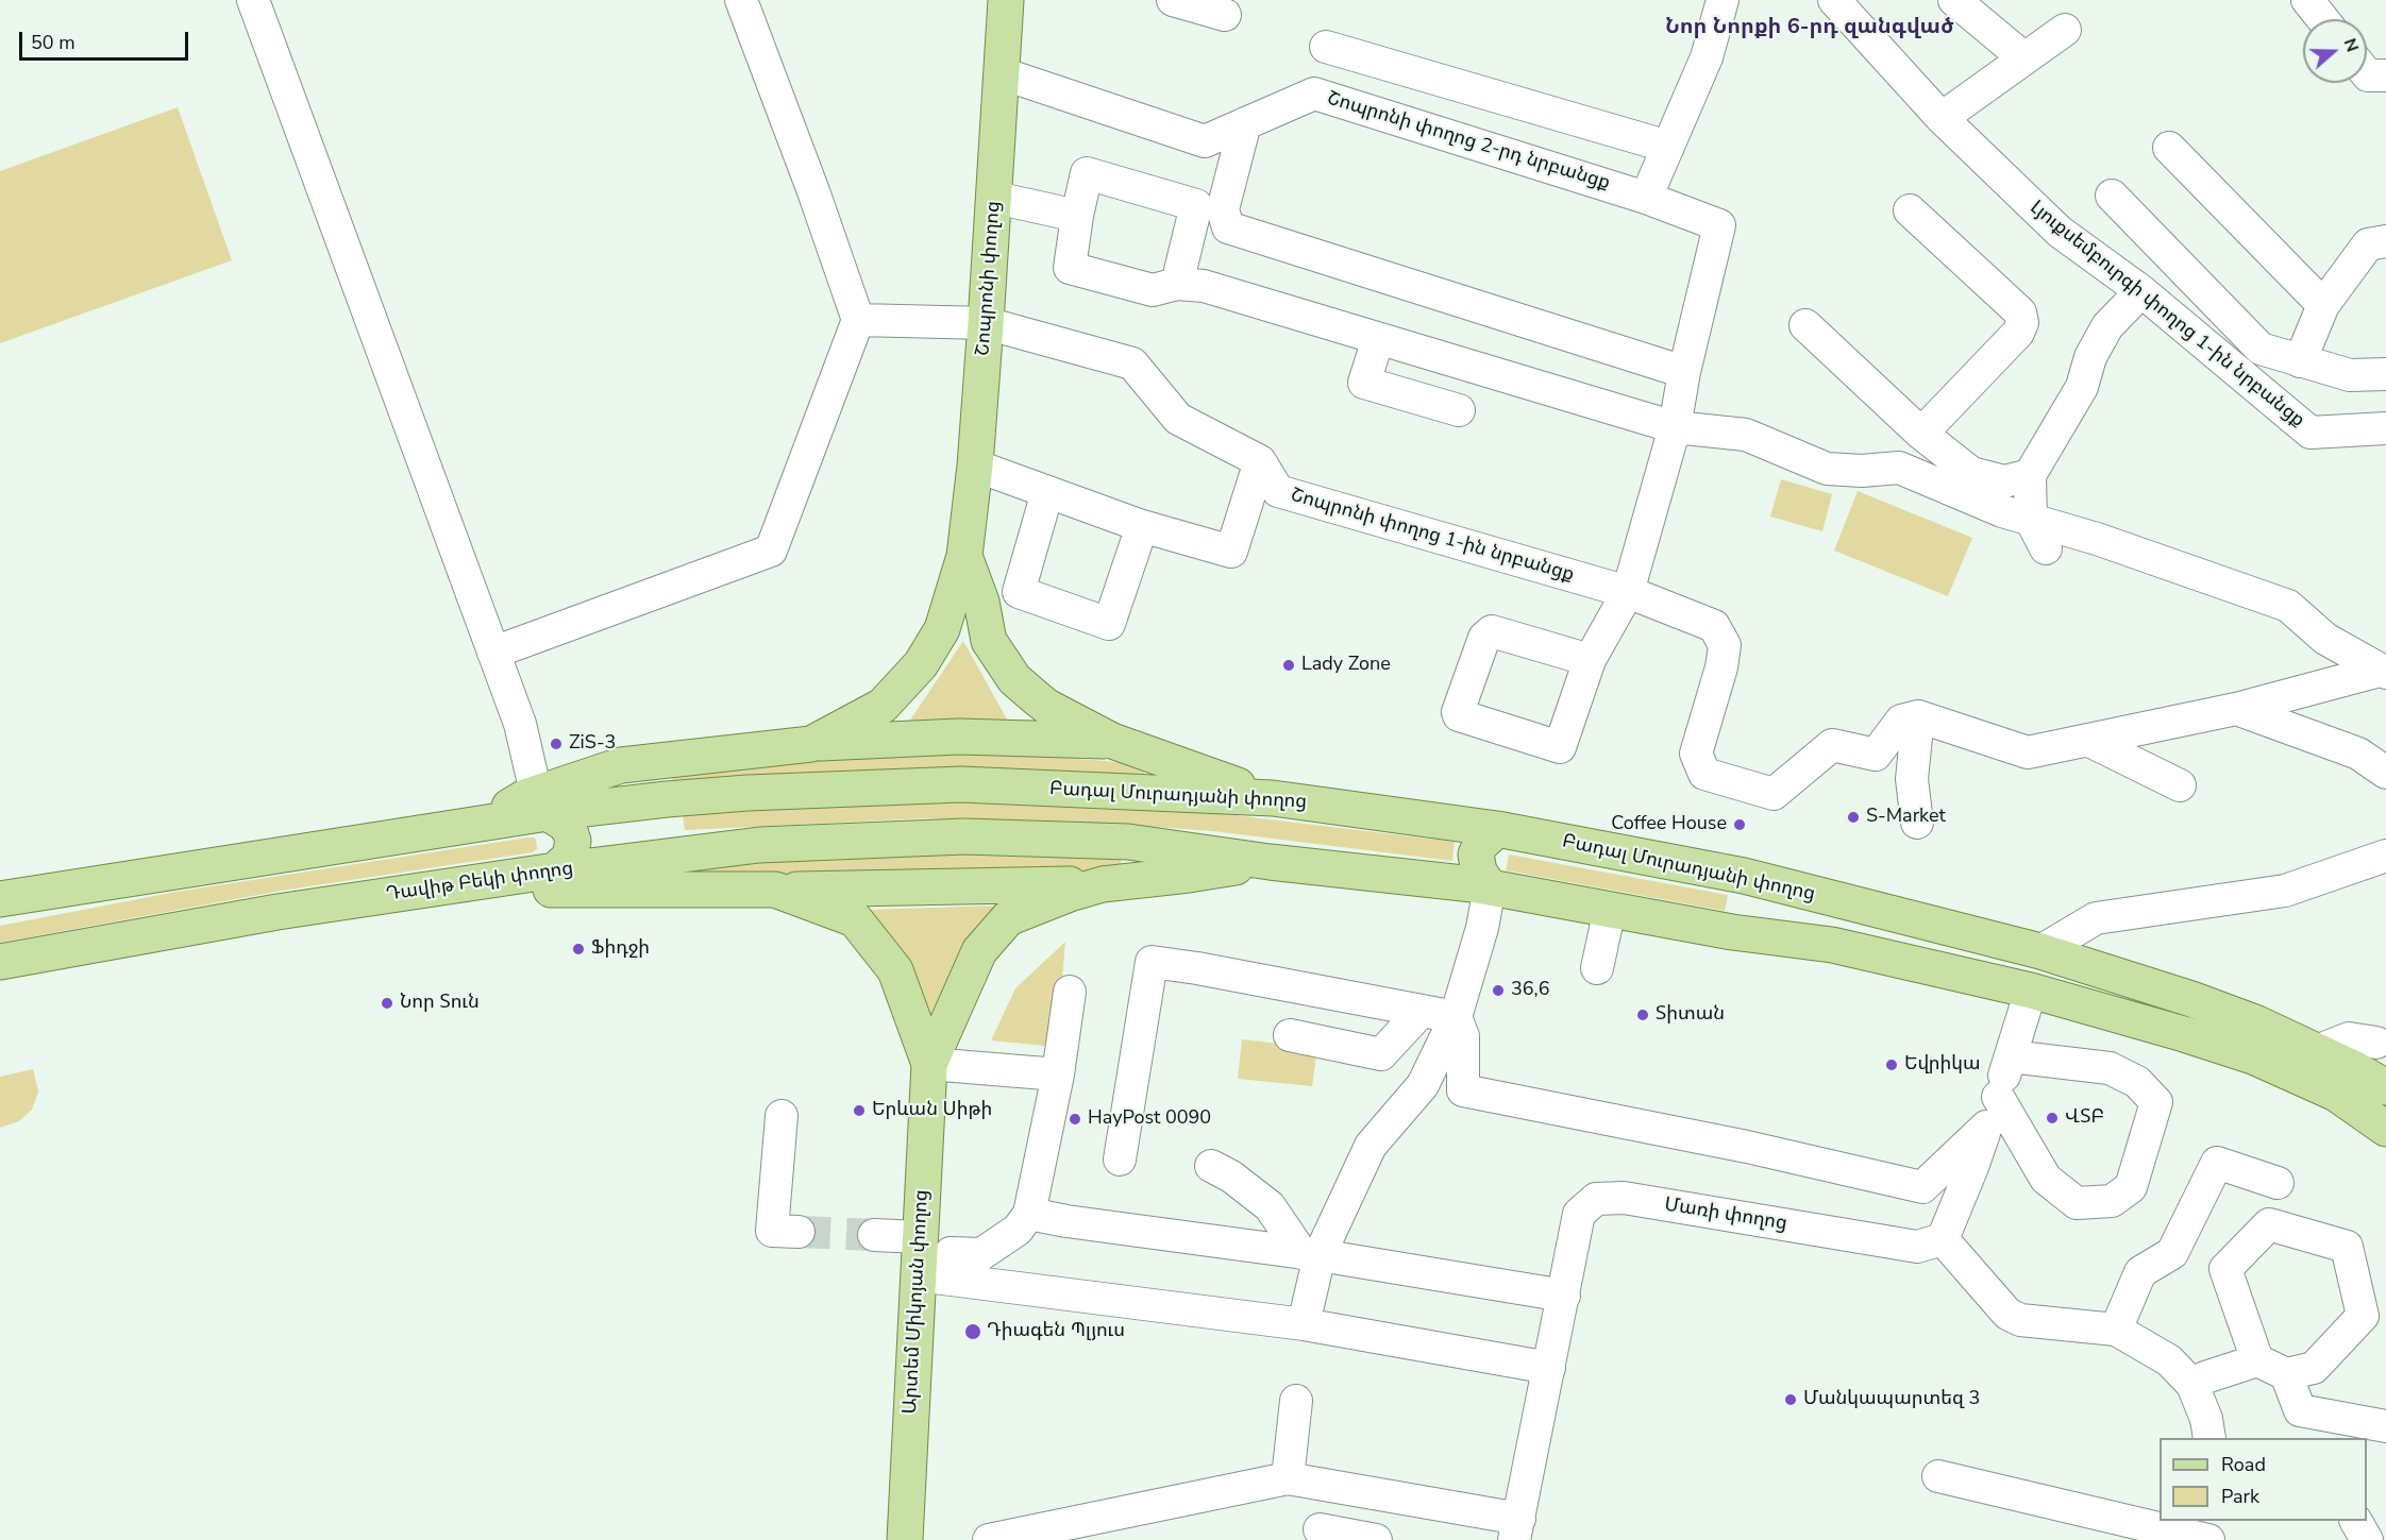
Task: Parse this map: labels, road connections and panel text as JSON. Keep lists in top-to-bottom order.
{
  "streets": {
    "main road": [
      "Շոպրոնի փողոց",
      "Բադալ Մուրադյանի փողոց",
      "Դավիթ Բեկի փողոց",
      "Արտեմ Միկոյան փողոց"
    ],
    "street": [
      "Շոպրոնի փողոց 2-րդ նրբանցք",
      "Լյուքսեմբուրգի փողոց 1-ին նրբանցք",
      "Շոպրոնի փողոց 1-ին նրբանցք",
      "Մառի փողոց"
    ]
  },
  "crossings": [
    ["Շոպրոնի փողոց 2-րդ նրբանցք", "Շոպրոնի փողոց"],
    ["Շոպրոնի փողոց", "Շոպրոնի փողոց 1-ին նրբանցք"],
    ["Դավիթ Բեկի փողոց", "Արտեմ Միկոյան փողոց"]
  ],
  "districts": ["Նոր Նորքի 6-րդ զանգված"],
  "places": [
    "Lady Zone",
    "ZiS-3",
    "S-Market",
    "Coffee House",
    "Ֆիդջի",
    "36,6",
    "Նոր Տուն",
    "Տիտան",
    "Եվրիկա",
    "Երևան Սիթի",
    "ՎՏԲ",
    "HayPost 0090",
    "Դիագեն Պլյուս",
    "Մանկապարտեզ 3"
  ],
  "legend": ["Road", "Park"],
  "scale_bar": "50 m",
  "north": "right"
}
